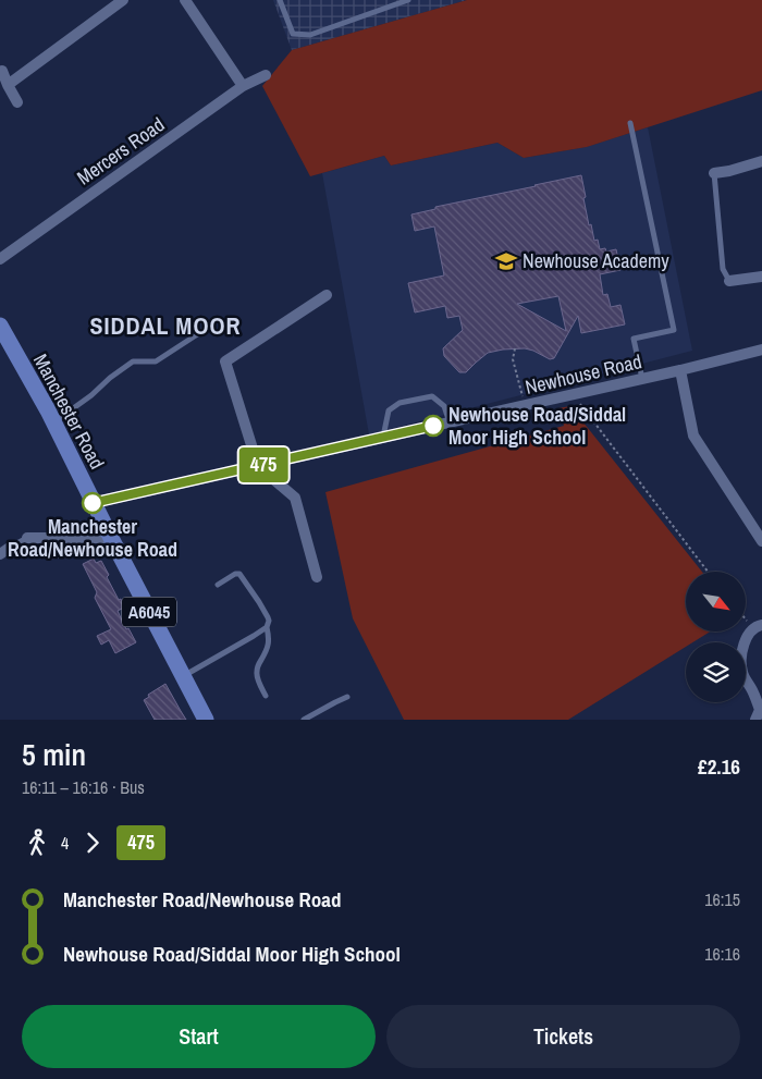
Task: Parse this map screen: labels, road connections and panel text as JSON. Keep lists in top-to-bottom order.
{
  "streets": {
    "main road": ["Manchester Road", "A6045"],
    "street": ["Mercers Road", "Newhouse Road"]
  },
  "crossings": [
    ["Newhouse Road", "Manchester Road"]
  ],
  "districts": ["SIDDAL MOOR"],
  "places": {
    "school or university": ["Newhouse Academy"],
    "other": ["Newhouse Road/Siddal Moor High School", "Manchester Road/Newhouse Road"]
  },
  "lines": ["bus line 475"],
  "north": "bottom right",
  "page": {
    "on_map": "475",
    "heading": ["5 min", "16:11 – 16:16 · Bus", "£2.16"],
    "legs": ["4", "475"],
    "list": [
      {
        "name": "Manchester Road/Newhouse Road",
        "value": "16:15"
      },
      {
        "name": "Newhouse Road/Siddal Moor High School",
        "value": "16:16"
      }
    ],
    "buttons": ["Start", "Tickets"]
  }
}
